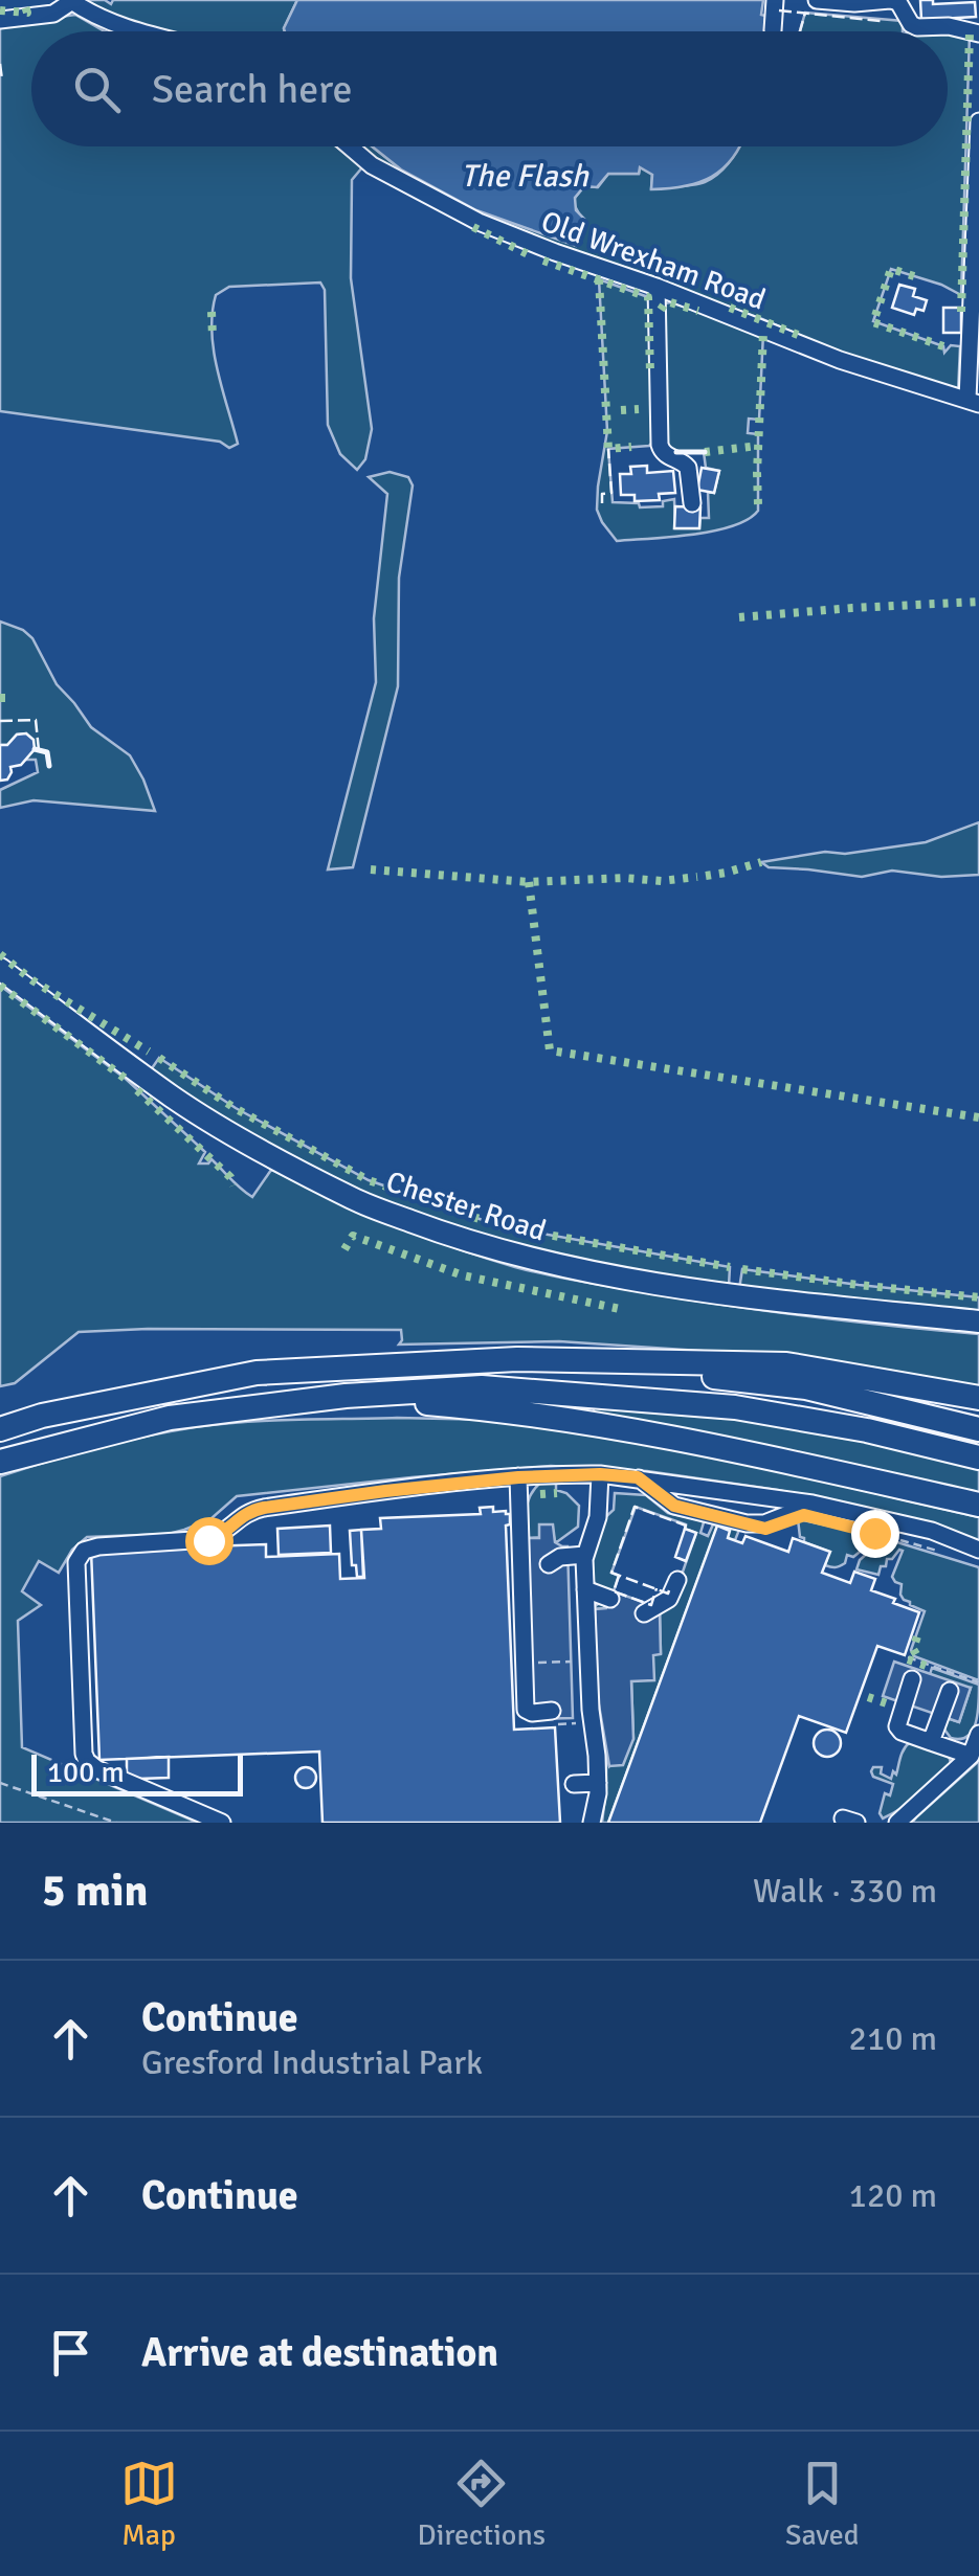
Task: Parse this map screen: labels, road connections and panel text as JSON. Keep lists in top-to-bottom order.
{
  "streets": {
    "main road": ["Chester Road"],
    "street": ["Old Wrexham Road"]
  },
  "water": ["The Flash"],
  "scale_bar": "100 m",
  "page": {
    "search": "Search here",
    "scale": "100 m",
    "heading": ["5 min", "Walk · 330 m"],
    "list": [
      ["Continue", "Gresford Industrial Park", "210 m"],
      ["Continue", "120 m"],
      "Arrive at destination"
    ],
    "nav": ["Map", "Directions", "Saved"]
  }
}
